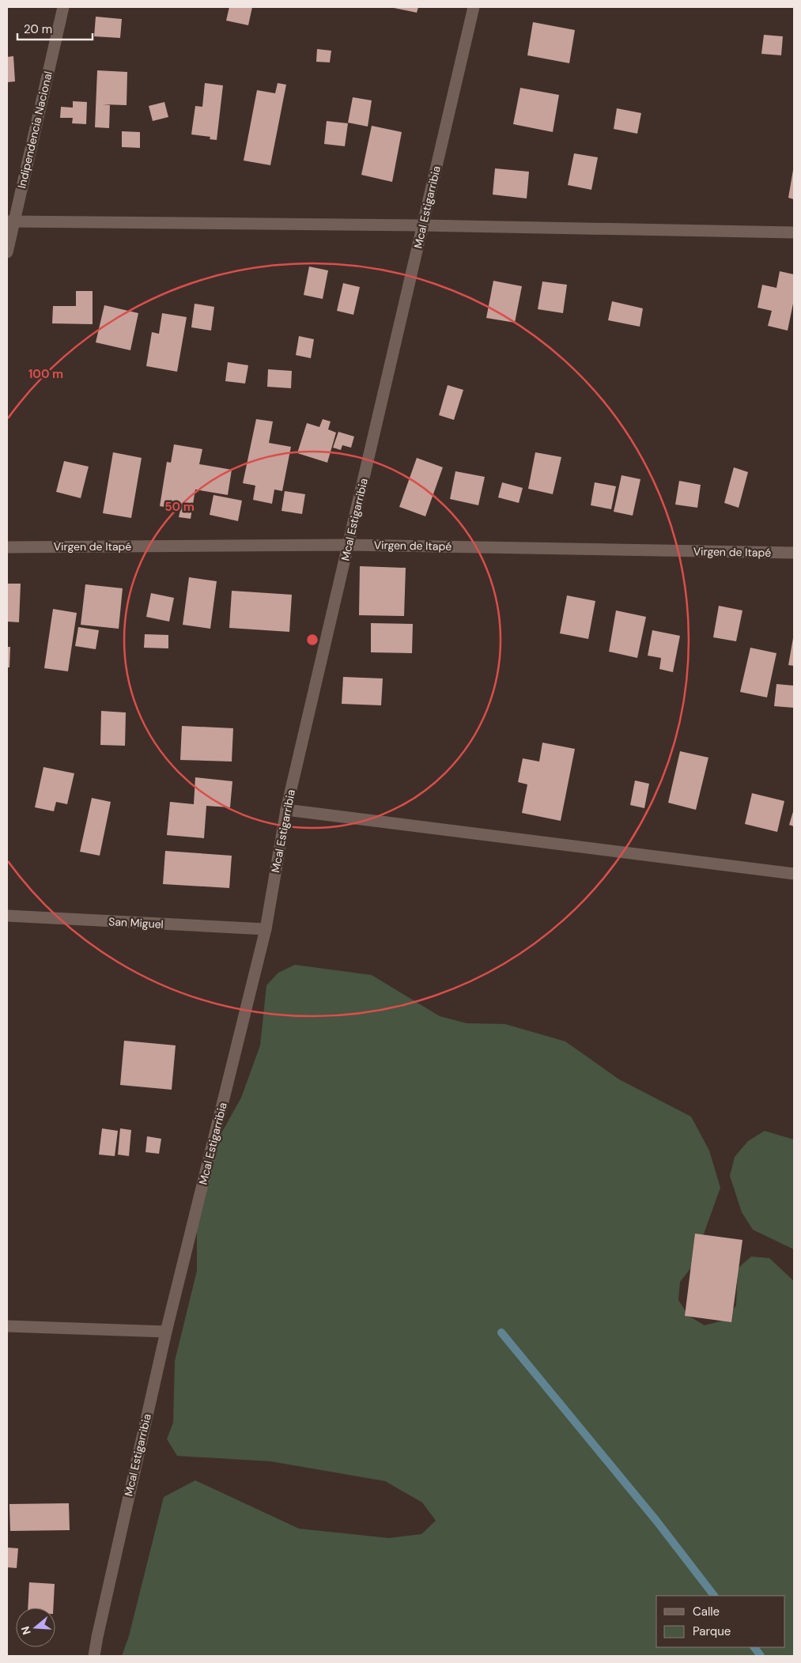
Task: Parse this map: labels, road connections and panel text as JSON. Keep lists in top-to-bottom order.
{
  "streets": {
    "street": [
      "Indipendencia Nacional",
      "Mcal Estigarribia",
      "Virgen de Itapé",
      "San Miguel"
    ]
  },
  "crossings": [
    ["Mcal Estigarribia", "Virgen de Itapé"],
    ["Mcal Estigarribia", "San Miguel"]
  ],
  "legend": ["Calle", "Parque"],
  "scale_bar": "20 m",
  "north": "left",
  "rings": ["100 m", "50 m"]
}
